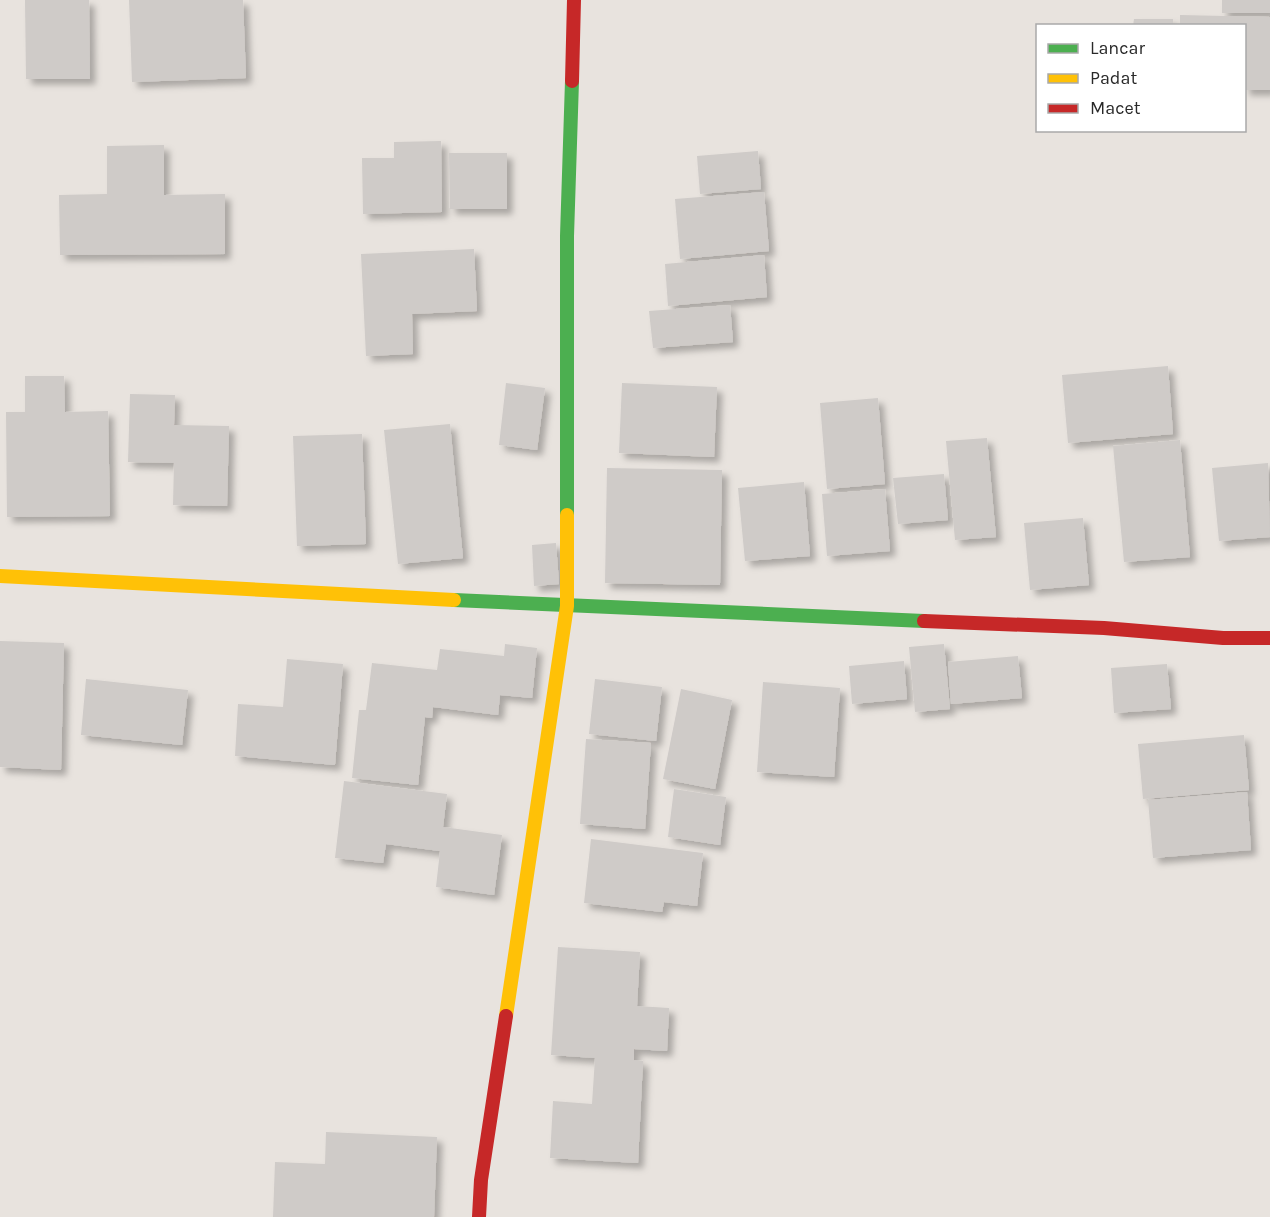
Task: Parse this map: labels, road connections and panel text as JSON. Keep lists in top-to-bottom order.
{
  "legend": ["Lancar", "Padat", "Macet"]
}
